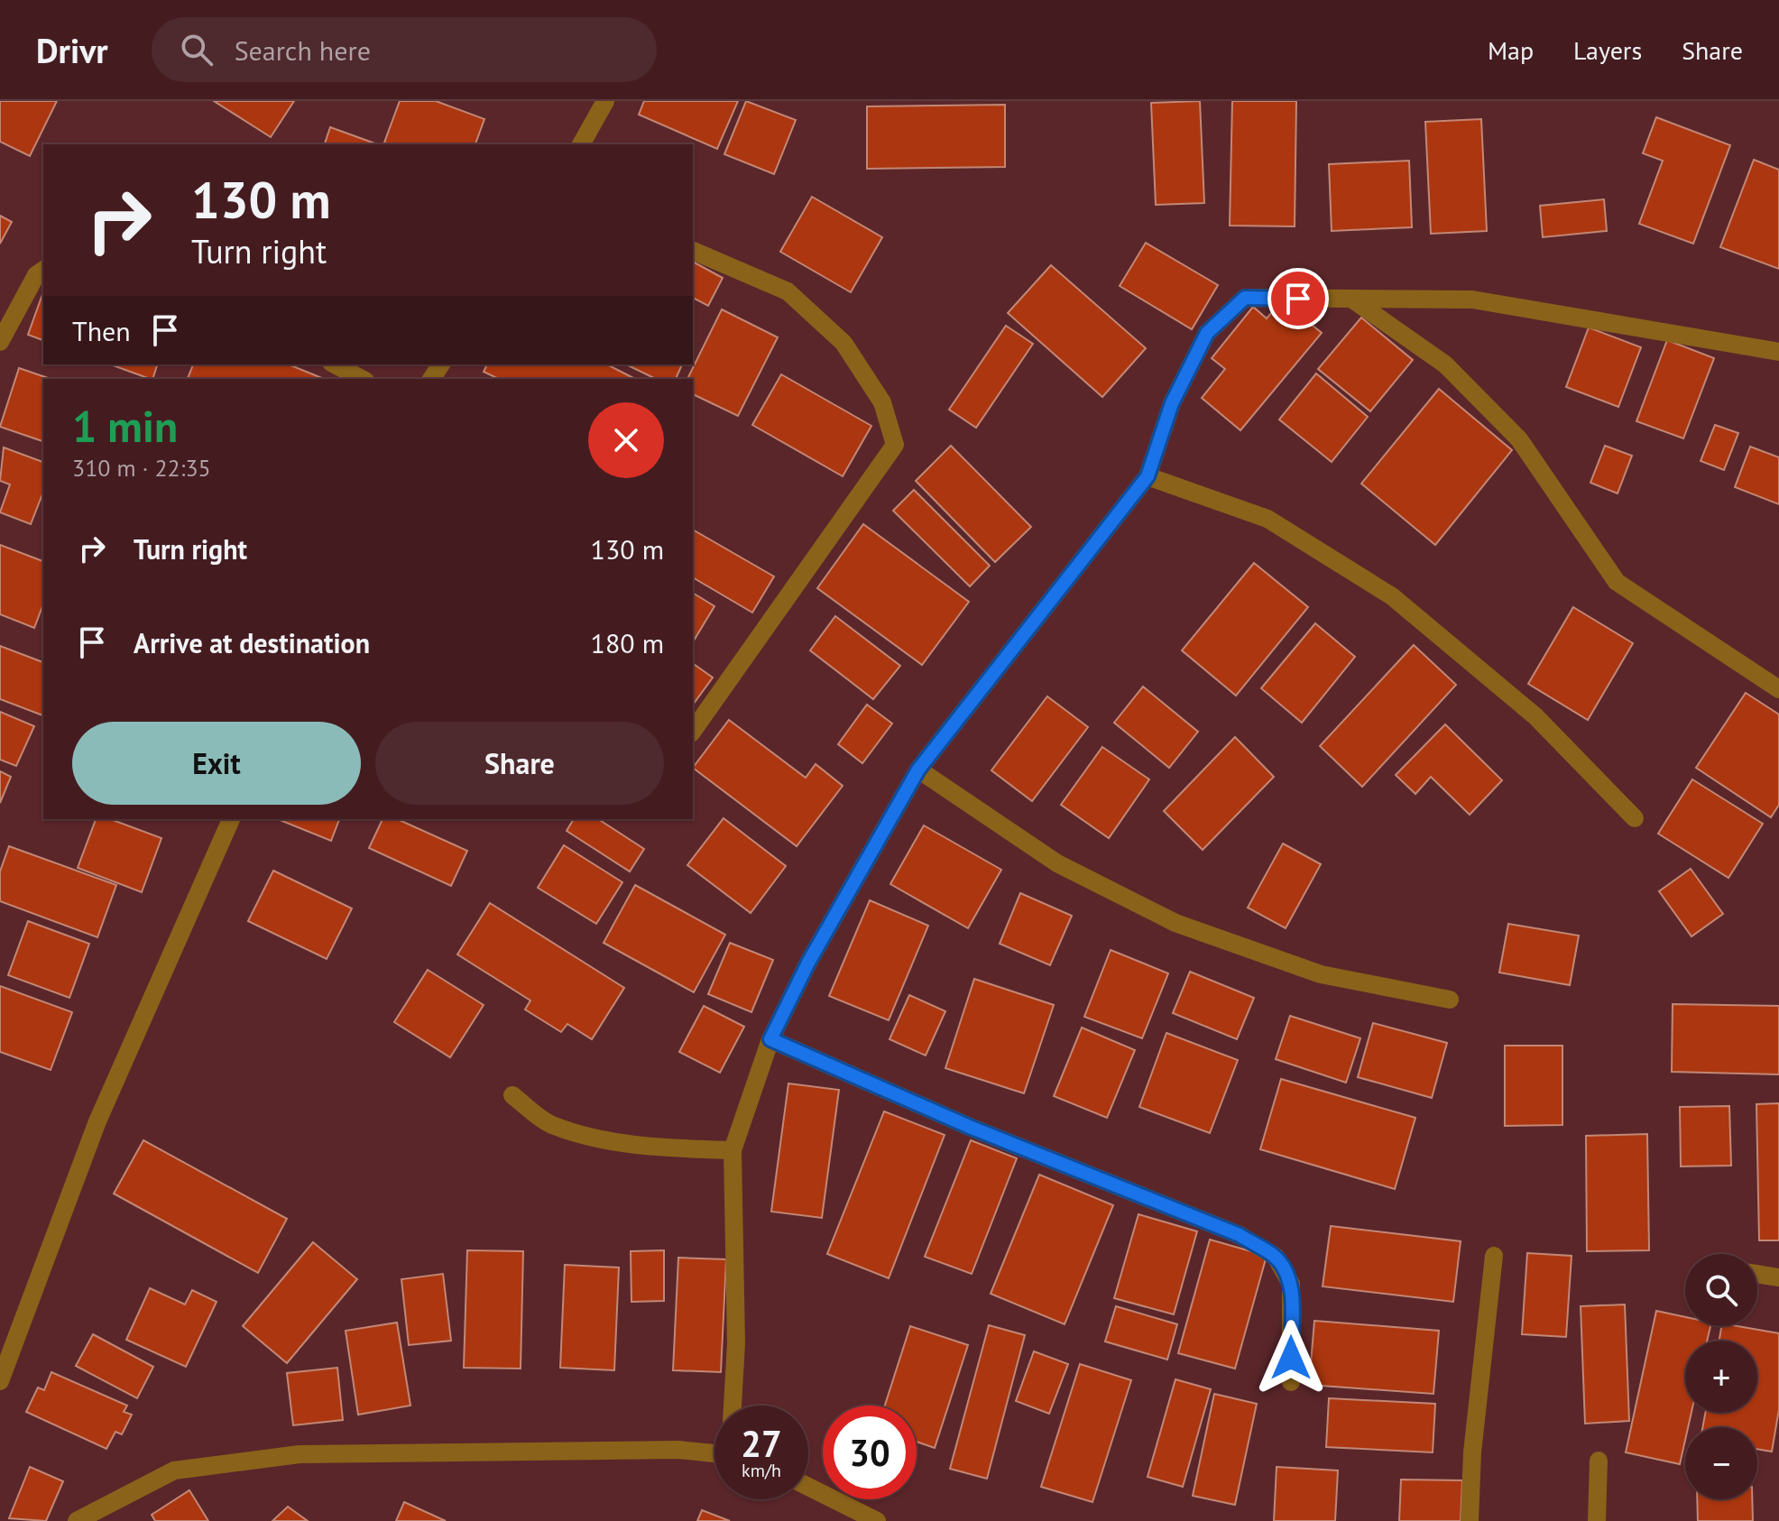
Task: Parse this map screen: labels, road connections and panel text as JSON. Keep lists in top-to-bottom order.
{
  "page": {
    "header": "Drivr",
    "search": "Search here",
    "nav": ["Map", "Layers", "Share"],
    "turn": ["130 m", "Turn right"],
    "then": "Then",
    "heading": ["1 min", "310 m · 22:35"],
    "list": [
      {
        "name": "Turn right",
        "value": "130 m"
      },
      {
        "name": "Arrive at destination",
        "value": "180 m"
      }
    ],
    "buttons": ["Exit", "Share"],
    "map_buttons": ["+", "−"],
    "speed": "27 km/h",
    "limit": "30"
  }
}
